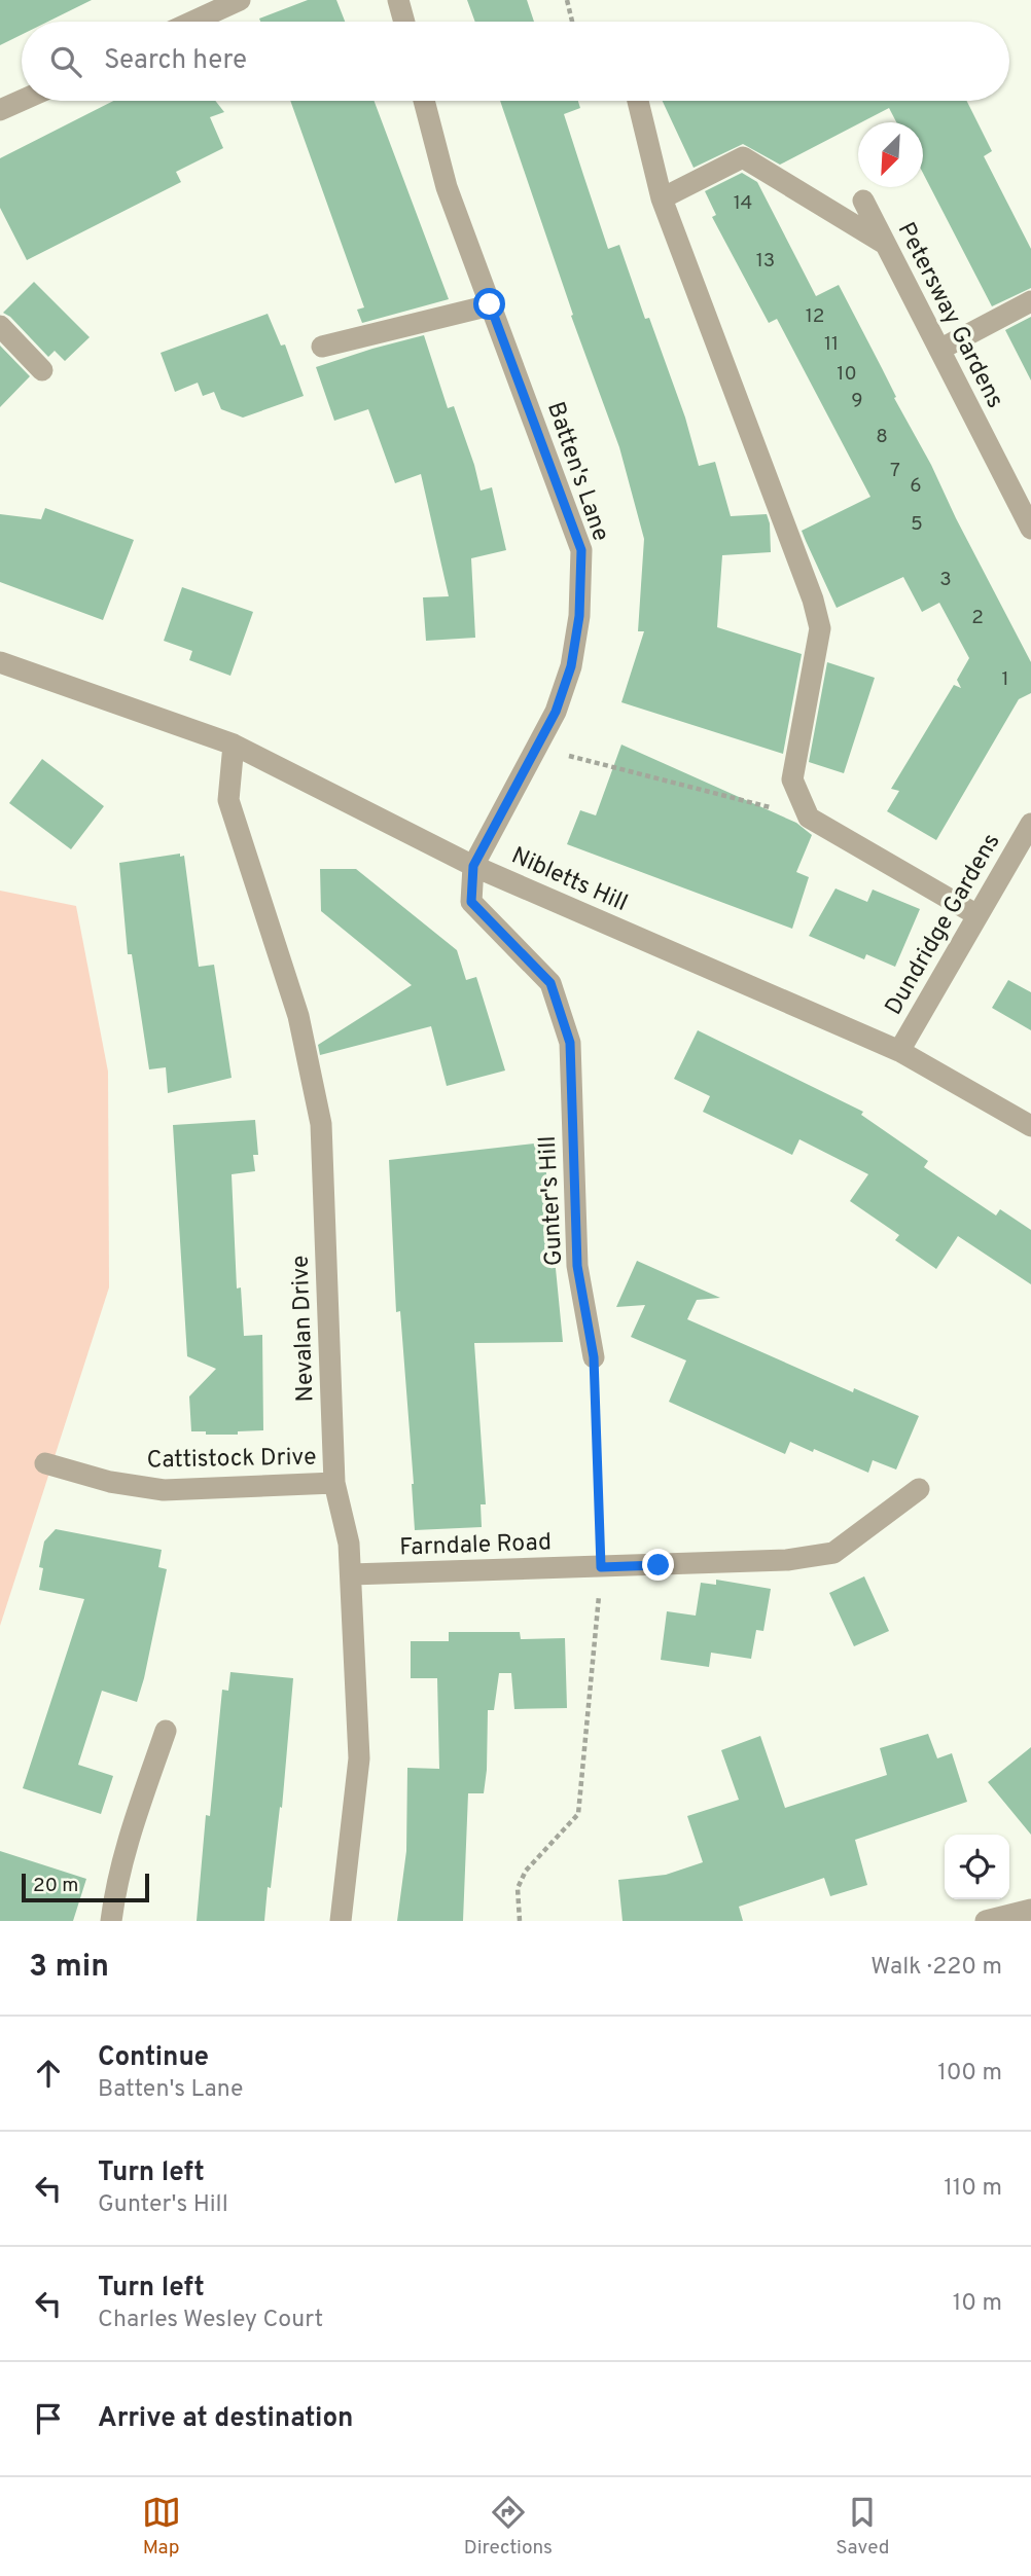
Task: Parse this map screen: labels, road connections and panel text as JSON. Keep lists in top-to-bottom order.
{
  "streets": {
    "street": [
      "Petersway Gardens",
      "Batten's Lane",
      "Nibletts Hill",
      "Dundridge Gardens",
      "Gunter's Hill",
      "Nevalan Drive",
      "Cattistock Drive",
      "Farndale Road"
    ]
  },
  "crossings": [
    ["Batten's Lane", "Nibletts Hill"],
    ["Batten's Lane", "Gunter's Hill"],
    ["Nibletts Hill", "Dundridge Gardens"],
    ["Nibletts Hill", "Gunter's Hill"],
    ["Nibletts Hill", "Nevalan Drive"],
    ["Nevalan Drive", "Cattistock Drive"],
    ["Nevalan Drive", "Farndale Road"]
  ],
  "house_numbers": [
    "14",
    "13",
    "12",
    "11",
    "10",
    "9",
    "8",
    "7",
    "6",
    "5",
    "3",
    "2",
    "1"
  ],
  "scale_bar": "20 m",
  "north": "bottom left",
  "page": {
    "search": "Search here",
    "scale": "20 m",
    "heading": ["3 min", "Walk · 220 m"],
    "list": [
      ["Continue", "Batten's Lane", "100 m"],
      ["Turn left", "Gunter's Hill", "110 m"],
      ["Turn left", "Charles Wesley Court", "10 m"],
      "Arrive at destination"
    ],
    "nav": ["Map", "Directions", "Saved"]
  }
}
